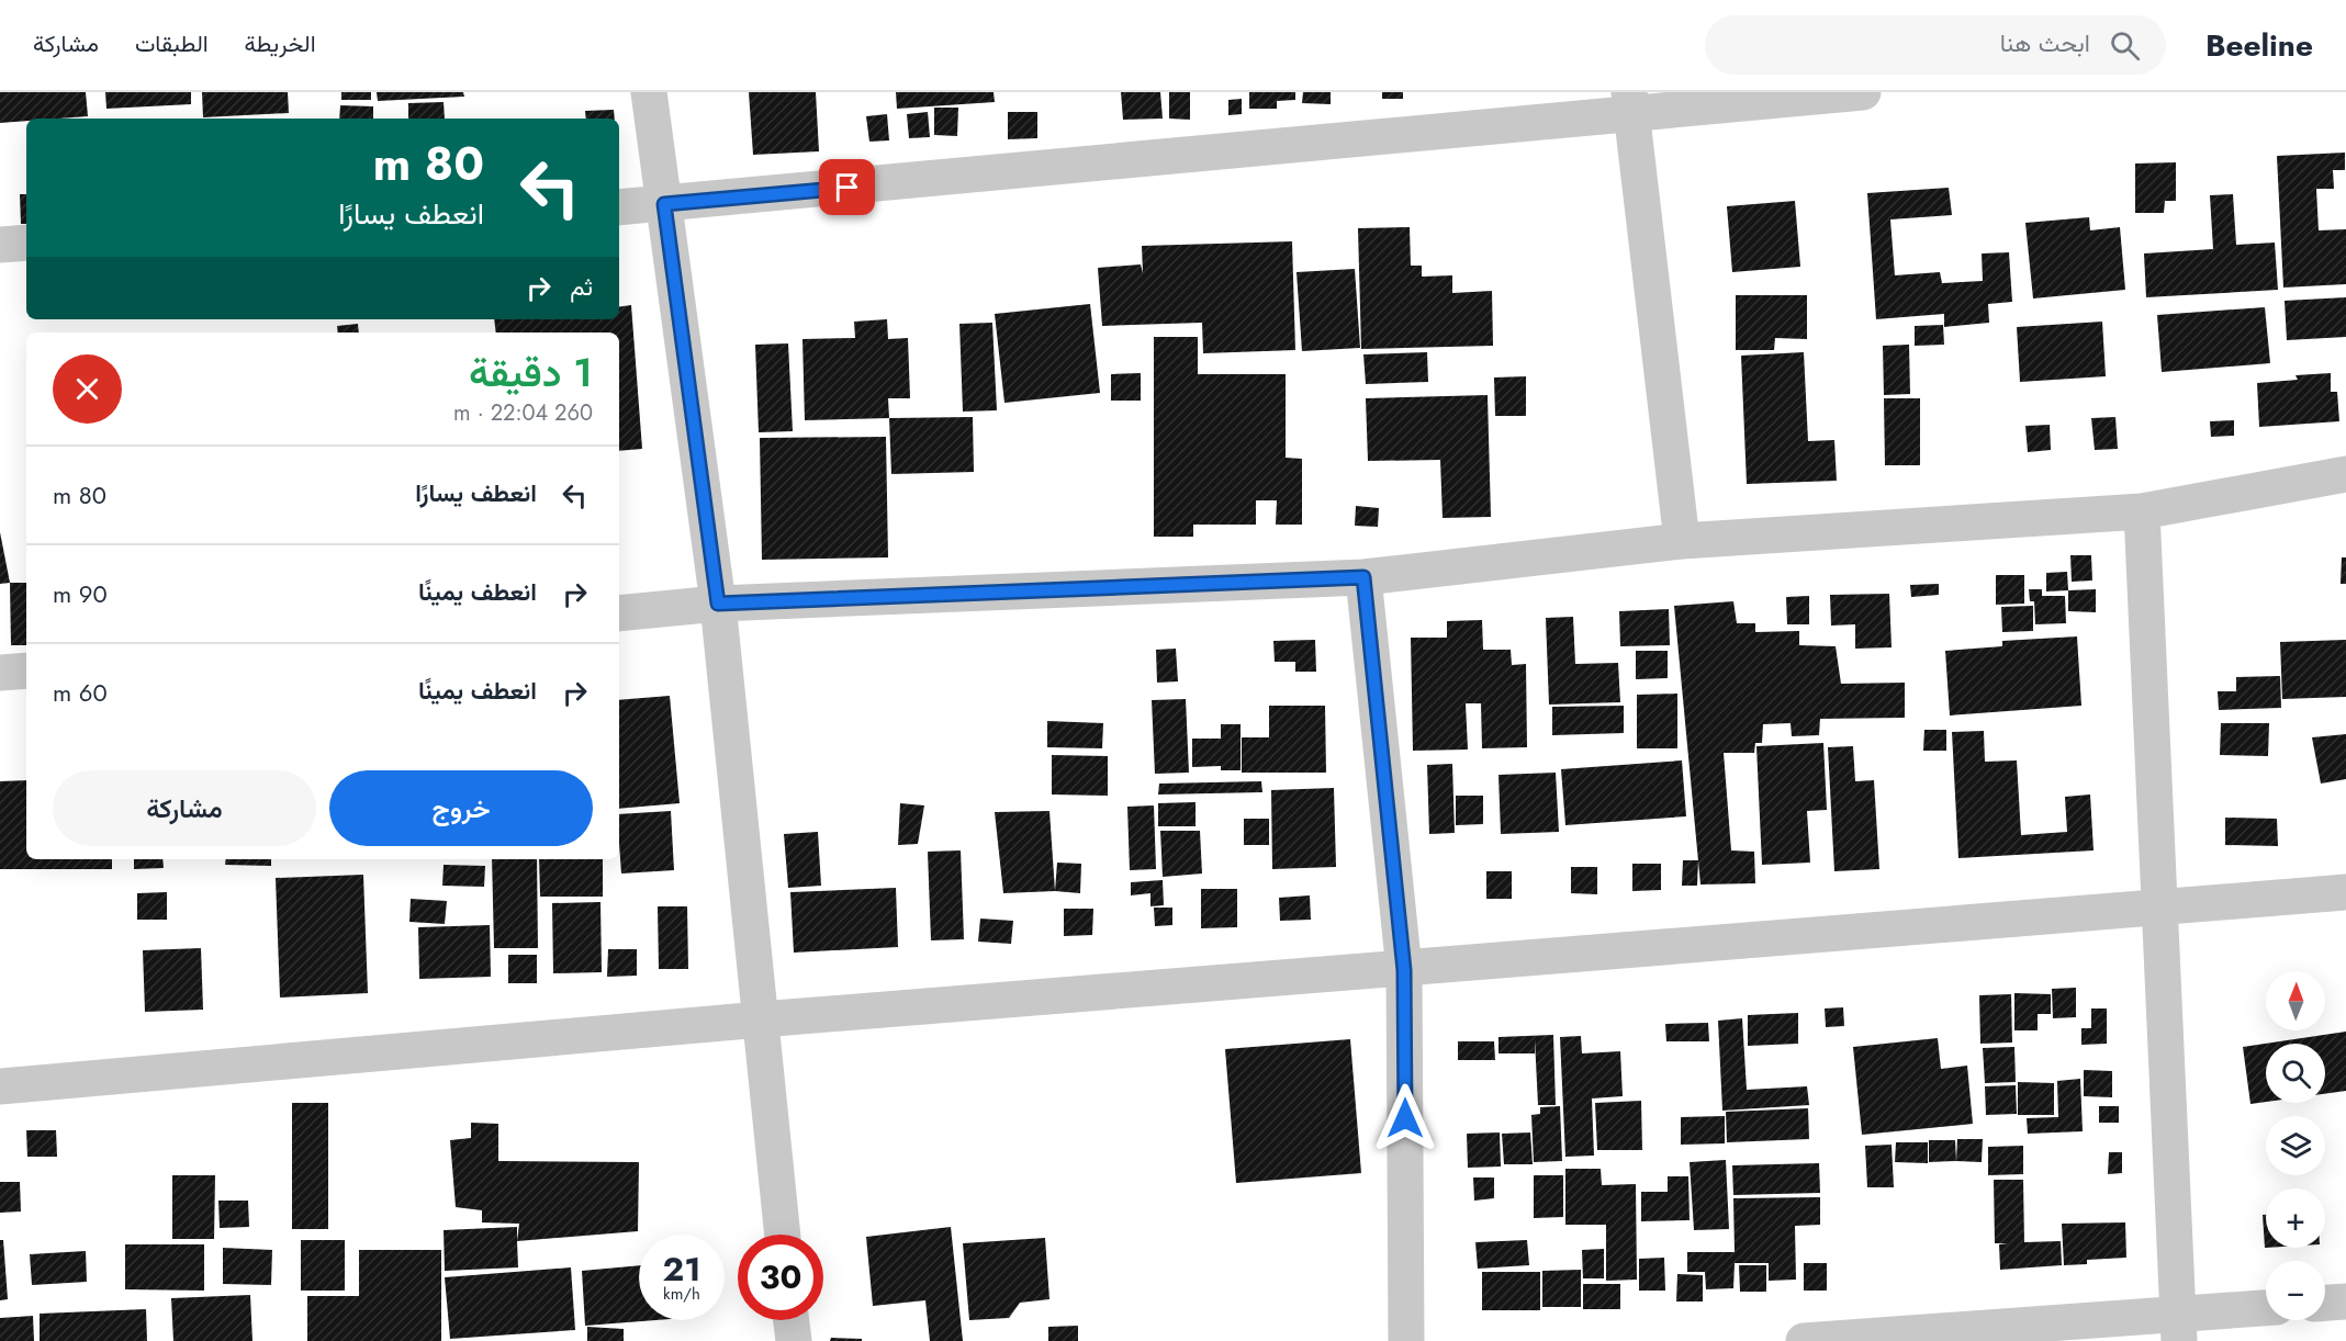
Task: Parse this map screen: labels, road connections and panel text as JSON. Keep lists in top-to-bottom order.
{
  "north": "top",
  "page": {
    "header": "Beeline",
    "search": "ابحث هنا",
    "nav": ["الخريطة", "الطبقات", "مشاركة"],
    "turn": ["80 m", "انعطف يسارًا"],
    "then": "ثم",
    "heading": ["1 دقيقة", "260 m · 22:04"],
    "list": [
      {
        "name": "انعطف يسارًا",
        "value": "80 m"
      },
      {
        "name": "انعطف يمينًا",
        "value": "90 m"
      },
      {
        "name": "انعطف يمينًا",
        "value": "60 m"
      }
    ],
    "buttons": ["خروج", "مشاركة"],
    "map_buttons": ["+", "−"],
    "speed": "21 km/h",
    "limit": "30"
  }
}
